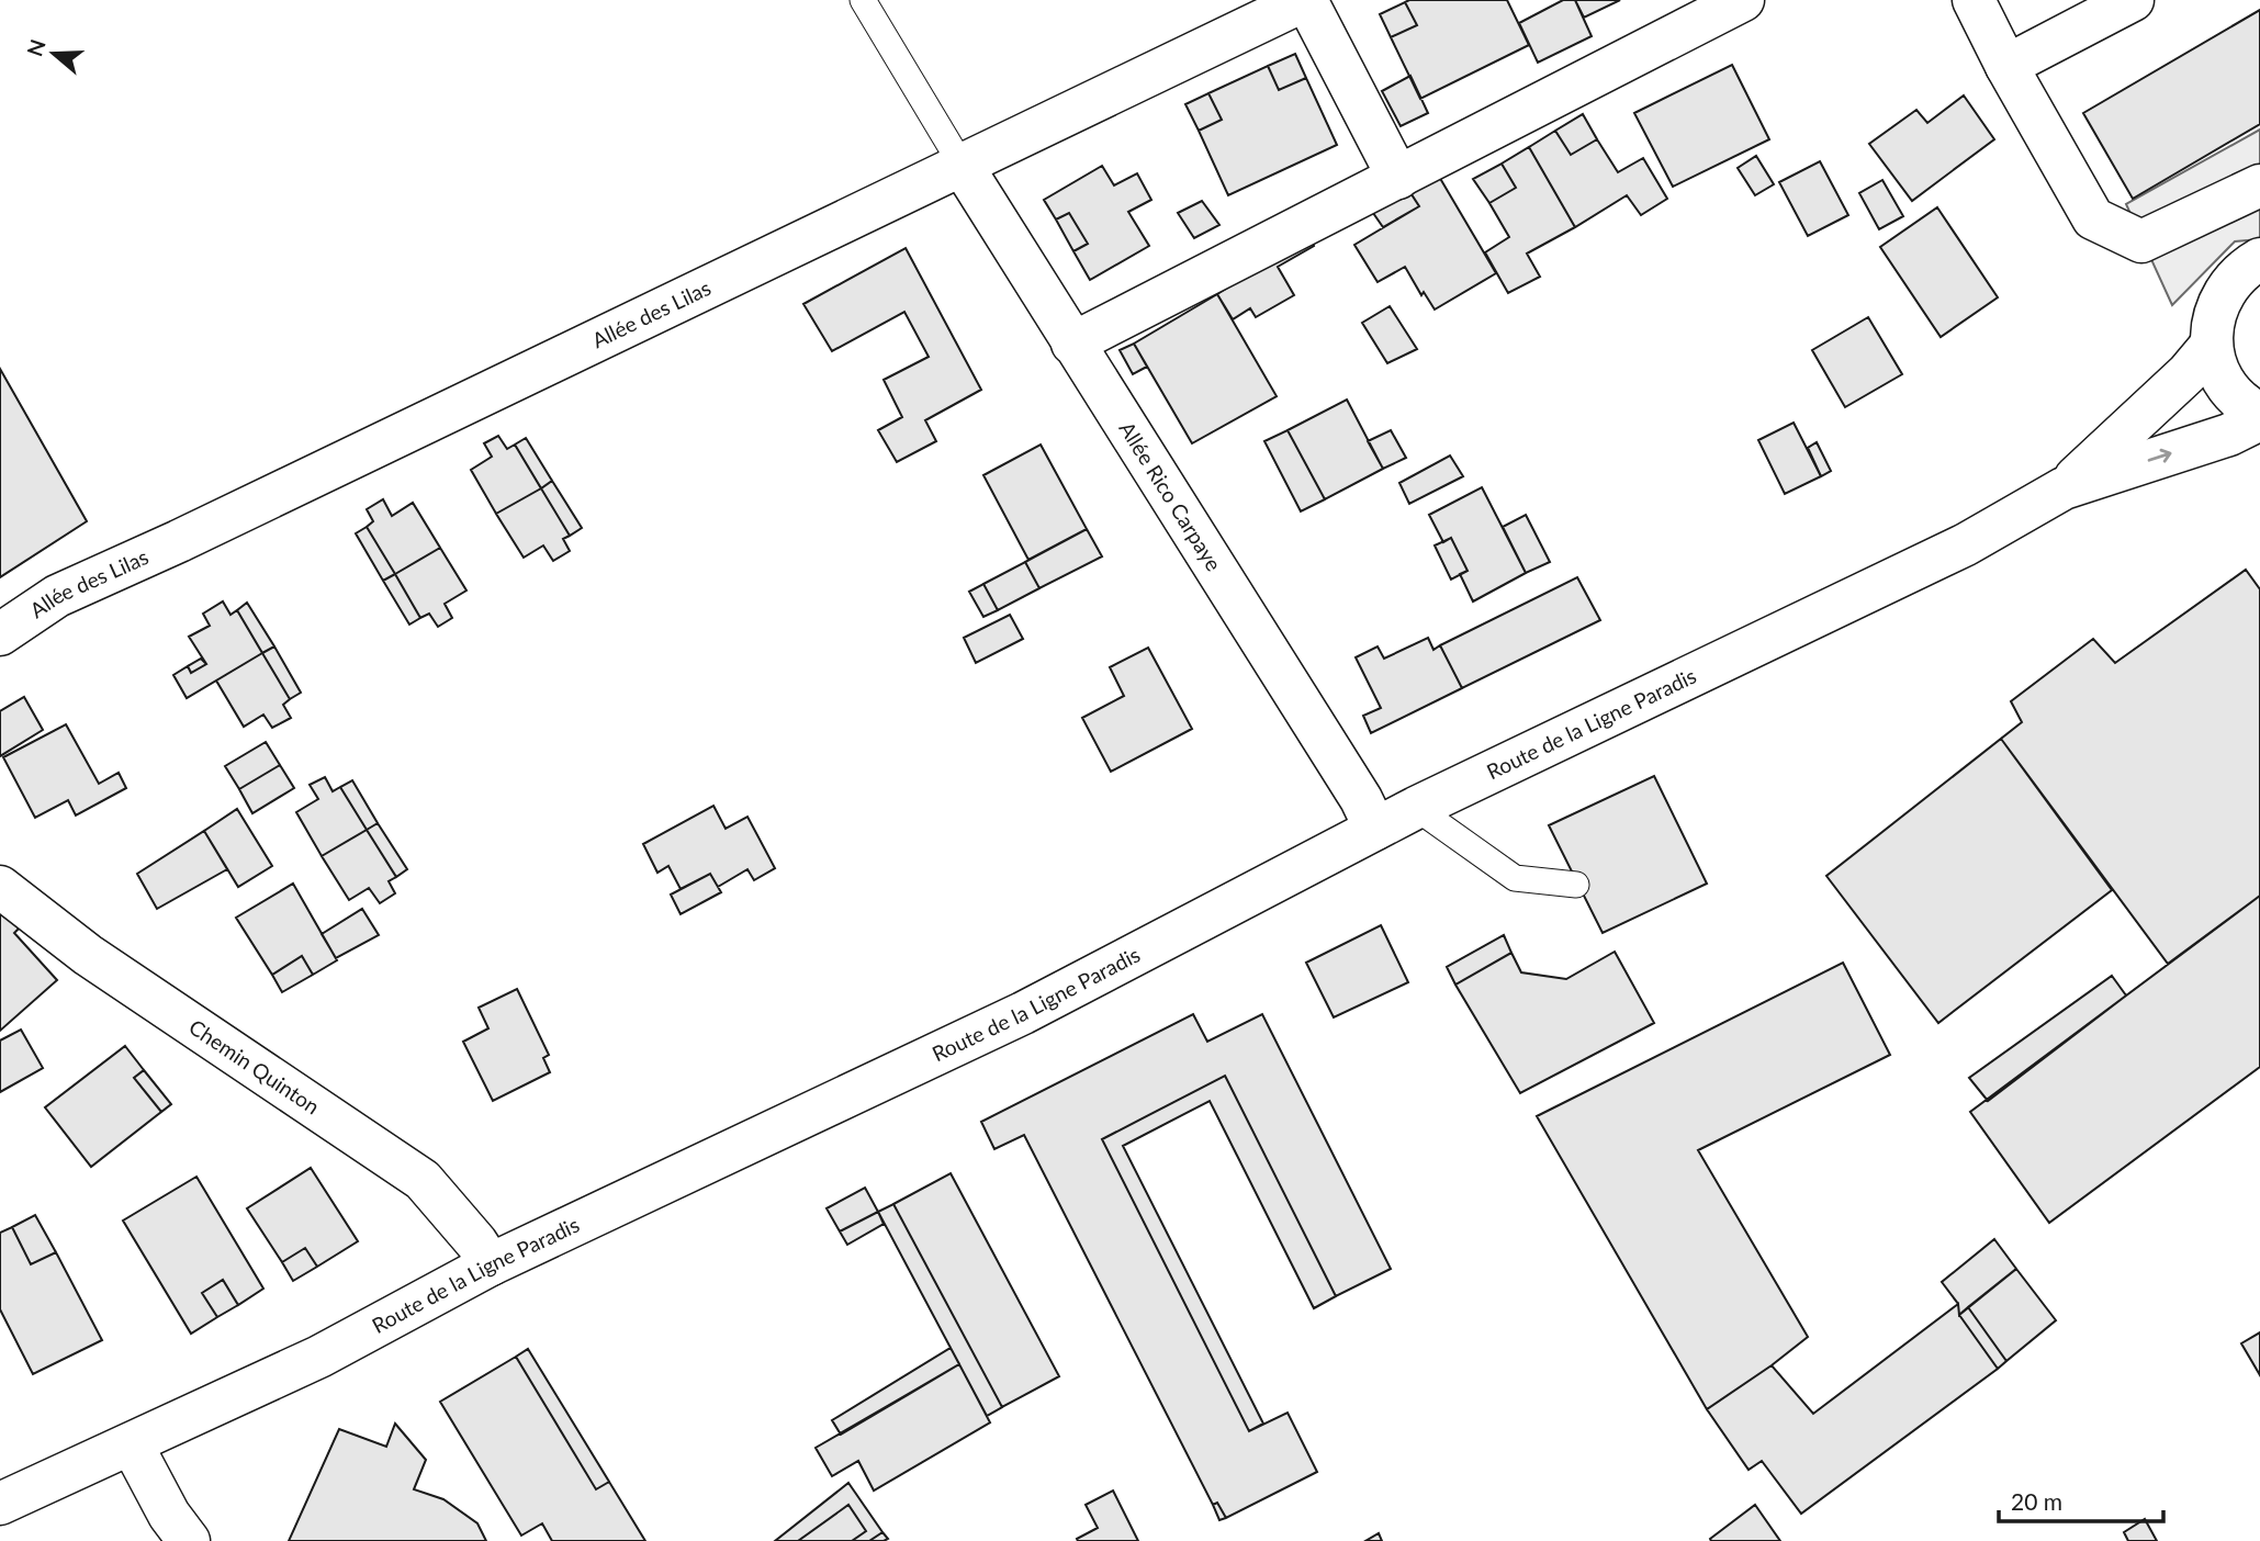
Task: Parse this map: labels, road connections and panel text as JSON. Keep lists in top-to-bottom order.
{
  "streets": {
    "street": [
      "Allée des Lilas",
      "Allée Rico Carpaye",
      "Route de la Ligne Paradis",
      "Chemin Quinton"
    ]
  },
  "crossings": [
    ["Allée des Lilas", "Allée Rico Carpaye"],
    ["Allée Rico Carpaye", "Route de la Ligne Paradis"],
    ["Route de la Ligne Paradis", "Chemin Quinton"]
  ],
  "scale_bar": "20 m",
  "north": "left"
}
